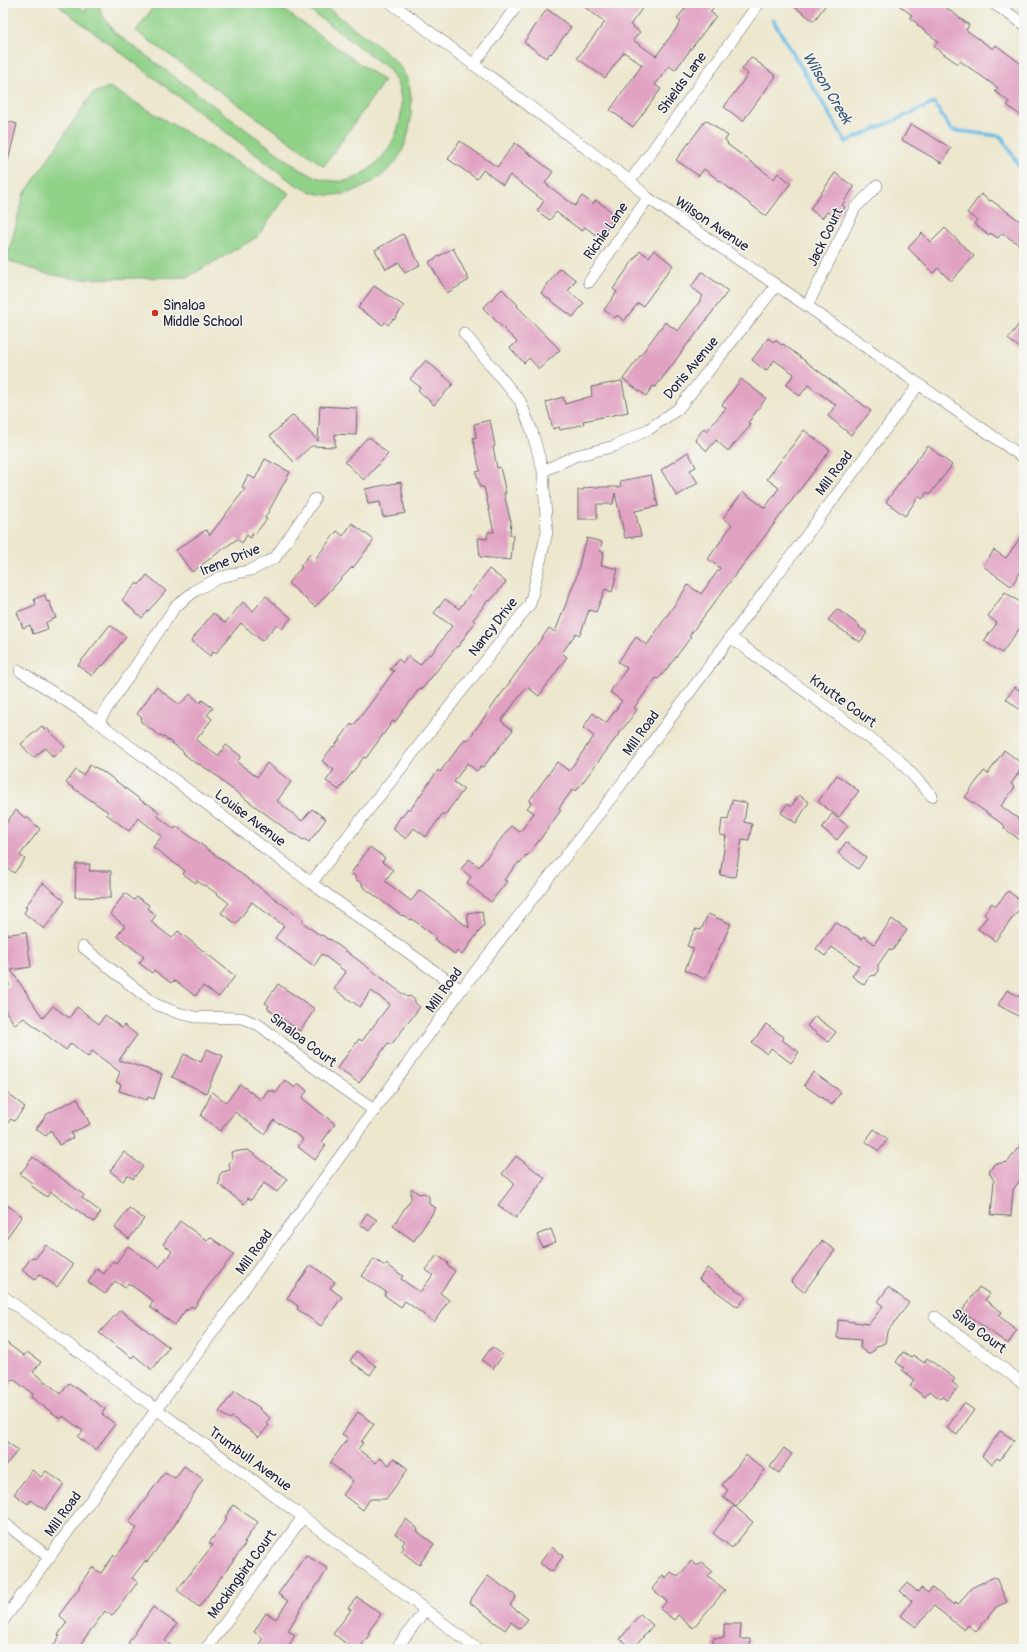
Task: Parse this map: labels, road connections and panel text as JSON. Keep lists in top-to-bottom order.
{
  "streets": {
    "street": [
      "Shields Lane",
      "Wilson Avenue",
      "Richie Lane",
      "Jack Court",
      "Doris Avenue",
      "Mill Road",
      "Irene Drive",
      "Nancy Drive",
      "Knutte Court",
      "Louise Avenue",
      "Sinaloa Court",
      "Silva Court",
      "Trumbull Avenue",
      "Mockingbird Court"
    ]
  },
  "crossings": [
    ["Shields Lane", "Wilson Avenue"],
    ["Wilson Avenue", "Richie Lane"],
    ["Wilson Avenue", "Jack Court"],
    ["Wilson Avenue", "Doris Avenue"],
    ["Wilson Avenue", "Mill Road"],
    ["Doris Avenue", "Nancy Drive"],
    ["Mill Road", "Knutte Court"],
    ["Mill Road", "Louise Avenue"],
    ["Mill Road", "Sinaloa Court"],
    ["Mill Road", "Trumbull Avenue"],
    ["Irene Drive", "Louise Avenue"],
    ["Nancy Drive", "Louise Avenue"],
    ["Trumbull Avenue", "Mockingbird Court"]
  ],
  "water": ["Wilson Creek"],
  "places": ["Sinaloa Middle School"]
}
